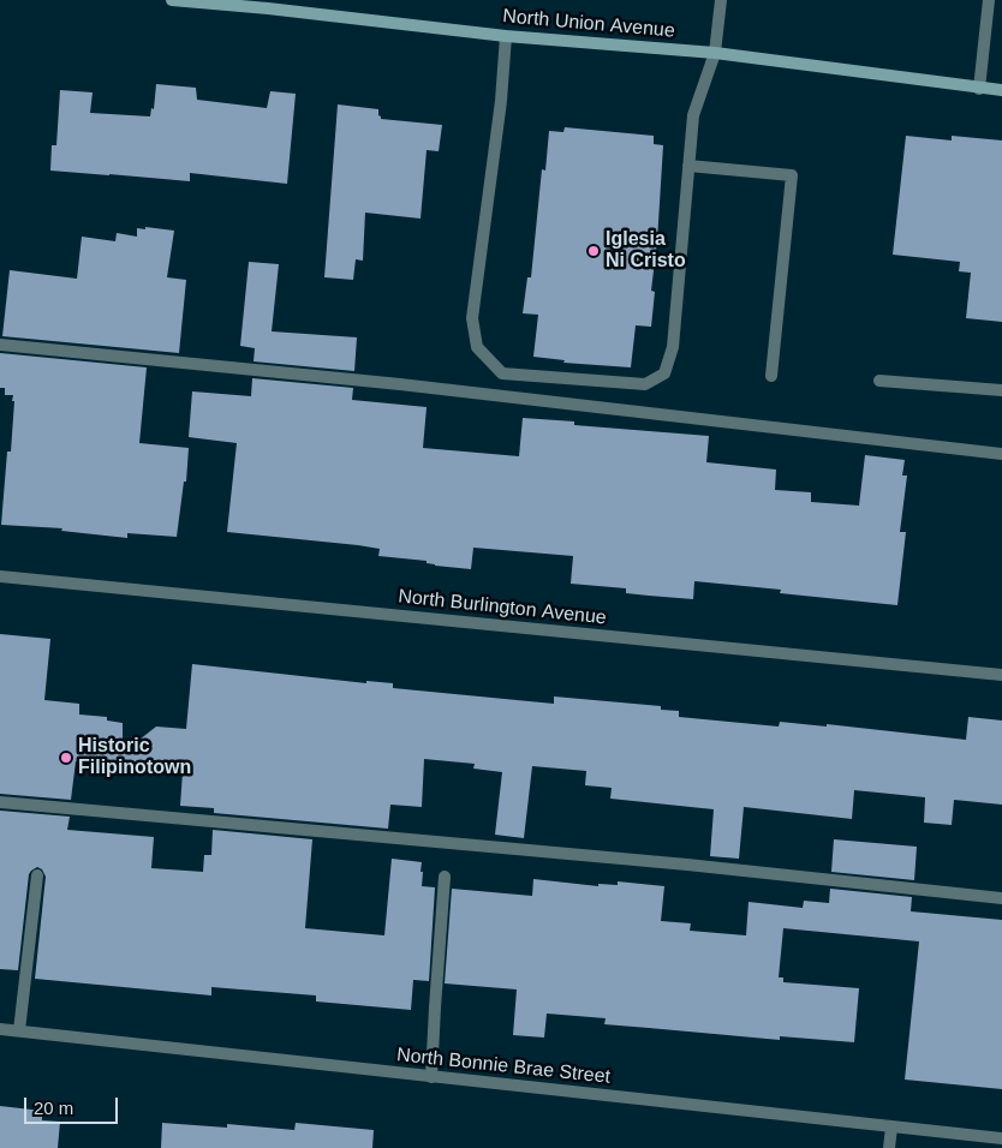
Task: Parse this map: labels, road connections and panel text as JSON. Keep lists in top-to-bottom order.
{
  "streets": {
    "street": ["North Union Avenue", "North Burlington Avenue", "North Bonnie Brae Street"]
  },
  "places": ["Iglesia Ni Cristo", "Historic Filipinotown"],
  "scale_bar": "20 m"
}
